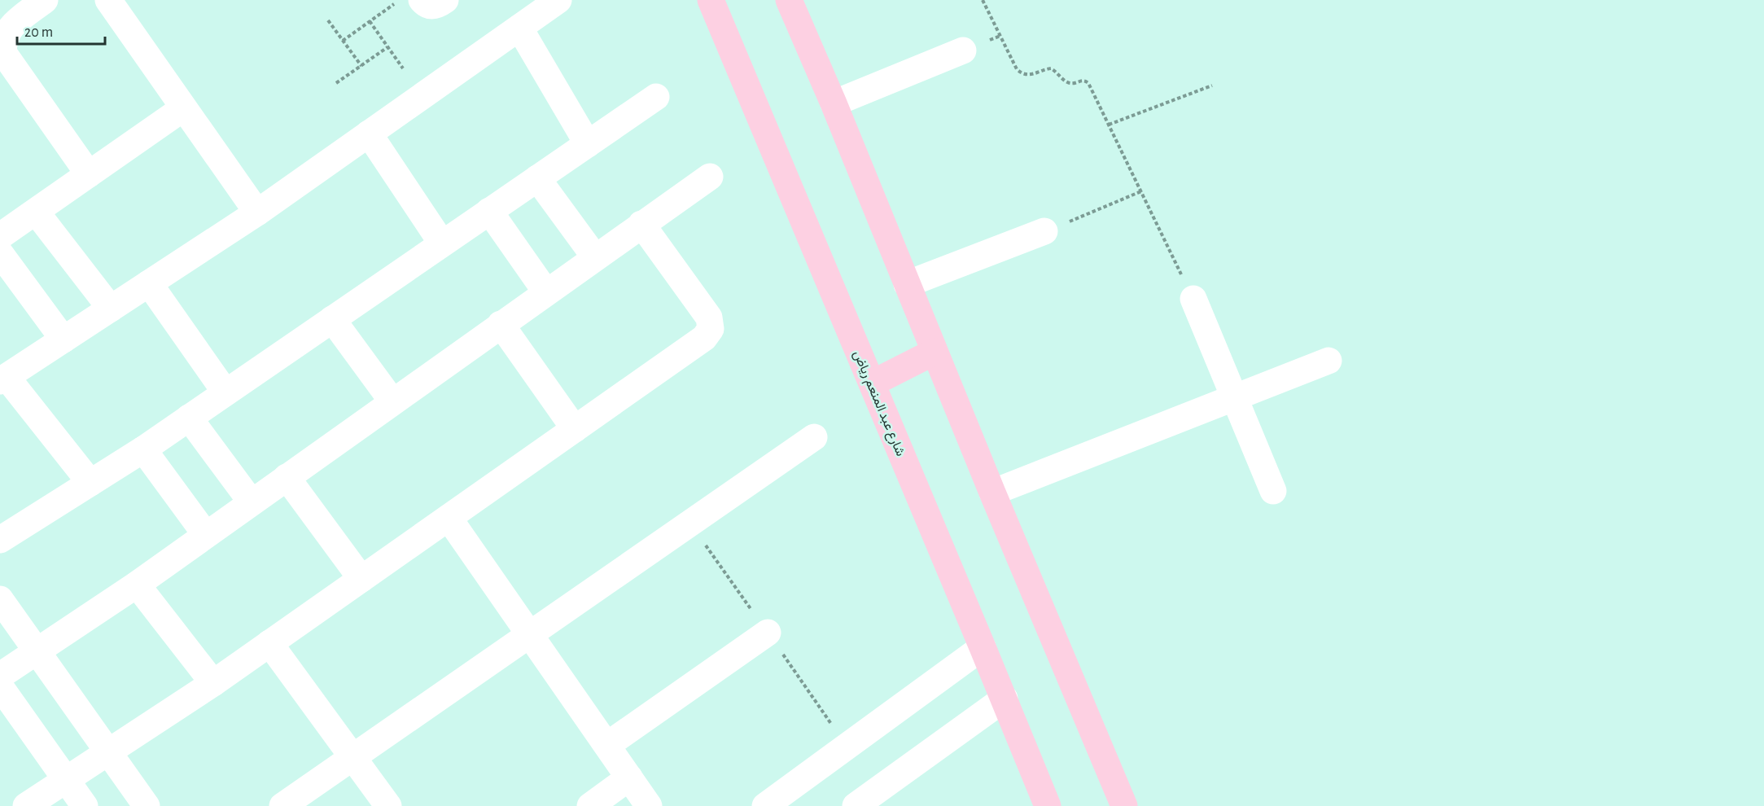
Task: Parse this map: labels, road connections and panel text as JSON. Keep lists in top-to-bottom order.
{
  "streets": {
    "main road": ["شارع عبد المنعم رياض"]
  },
  "scale_bar": "20 m"
}
